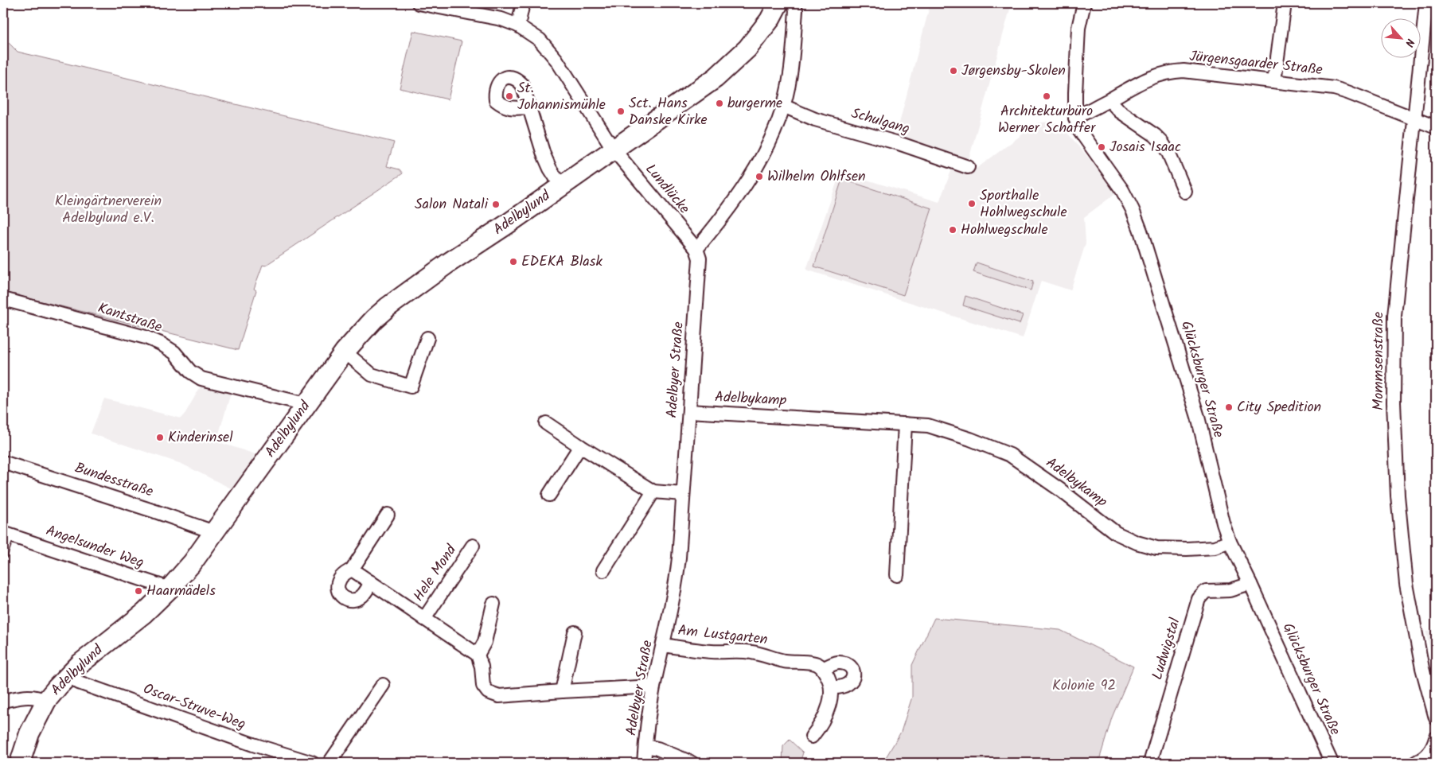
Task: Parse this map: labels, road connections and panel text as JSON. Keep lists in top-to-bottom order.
{
  "streets": {
    "street": [
      "Jürgensgaarder Straße",
      "Schulgang",
      "Lundlücke",
      "Adelbylund",
      "Kantstraße",
      "Mommsenstraße",
      "Adelbyer Straße",
      "Glücksburger Straße",
      "Adelbykamp",
      "Bundesstraße",
      "Angelsunder Weg",
      "Hele Mond",
      "Am Lustgarten",
      "Ludwigstal",
      "Oscar-Struve-Weg"
    ]
  },
  "crossings": [
    ["Jürgensgaarder Straße", "Mommsenstraße"],
    ["Jürgensgaarder Straße", "Glücksburger Straße"],
    ["Lundlücke", "Adelbylund"],
    ["Lundlücke", "Adelbyer Straße"],
    ["Adelbylund", "Kantstraße"],
    ["Adelbylund", "Bundesstraße"],
    ["Adelbylund", "Angelsunder Weg"],
    ["Adelbylund", "Oscar-Struve-Weg"],
    ["Adelbyer Straße", "Adelbykamp"],
    ["Adelbyer Straße", "Am Lustgarten"],
    ["Glücksburger Straße", "Adelbykamp"],
    ["Glücksburger Straße", "Ludwigstal"]
  ],
  "parks": ["Kleingärtnerverein Adelbylund e.V.", "Kolonie 92"],
  "places": [
    "Jørgensby-Skolen",
    "St. Johannismühle",
    "Architekturbüro Werner Schaffer",
    "burgerme",
    "Sct. Hans Danske Kirke",
    "Josais Isaac",
    "Wilhelm Ohlfsen",
    "Sporthalle Hohlwegschule",
    "Salon Natali",
    "Hohlwegschule",
    "EDEKA Blask",
    "City Spedition",
    "Kinderinsel",
    "Haarmädels"
  ],
  "north": "bottom right"
}
